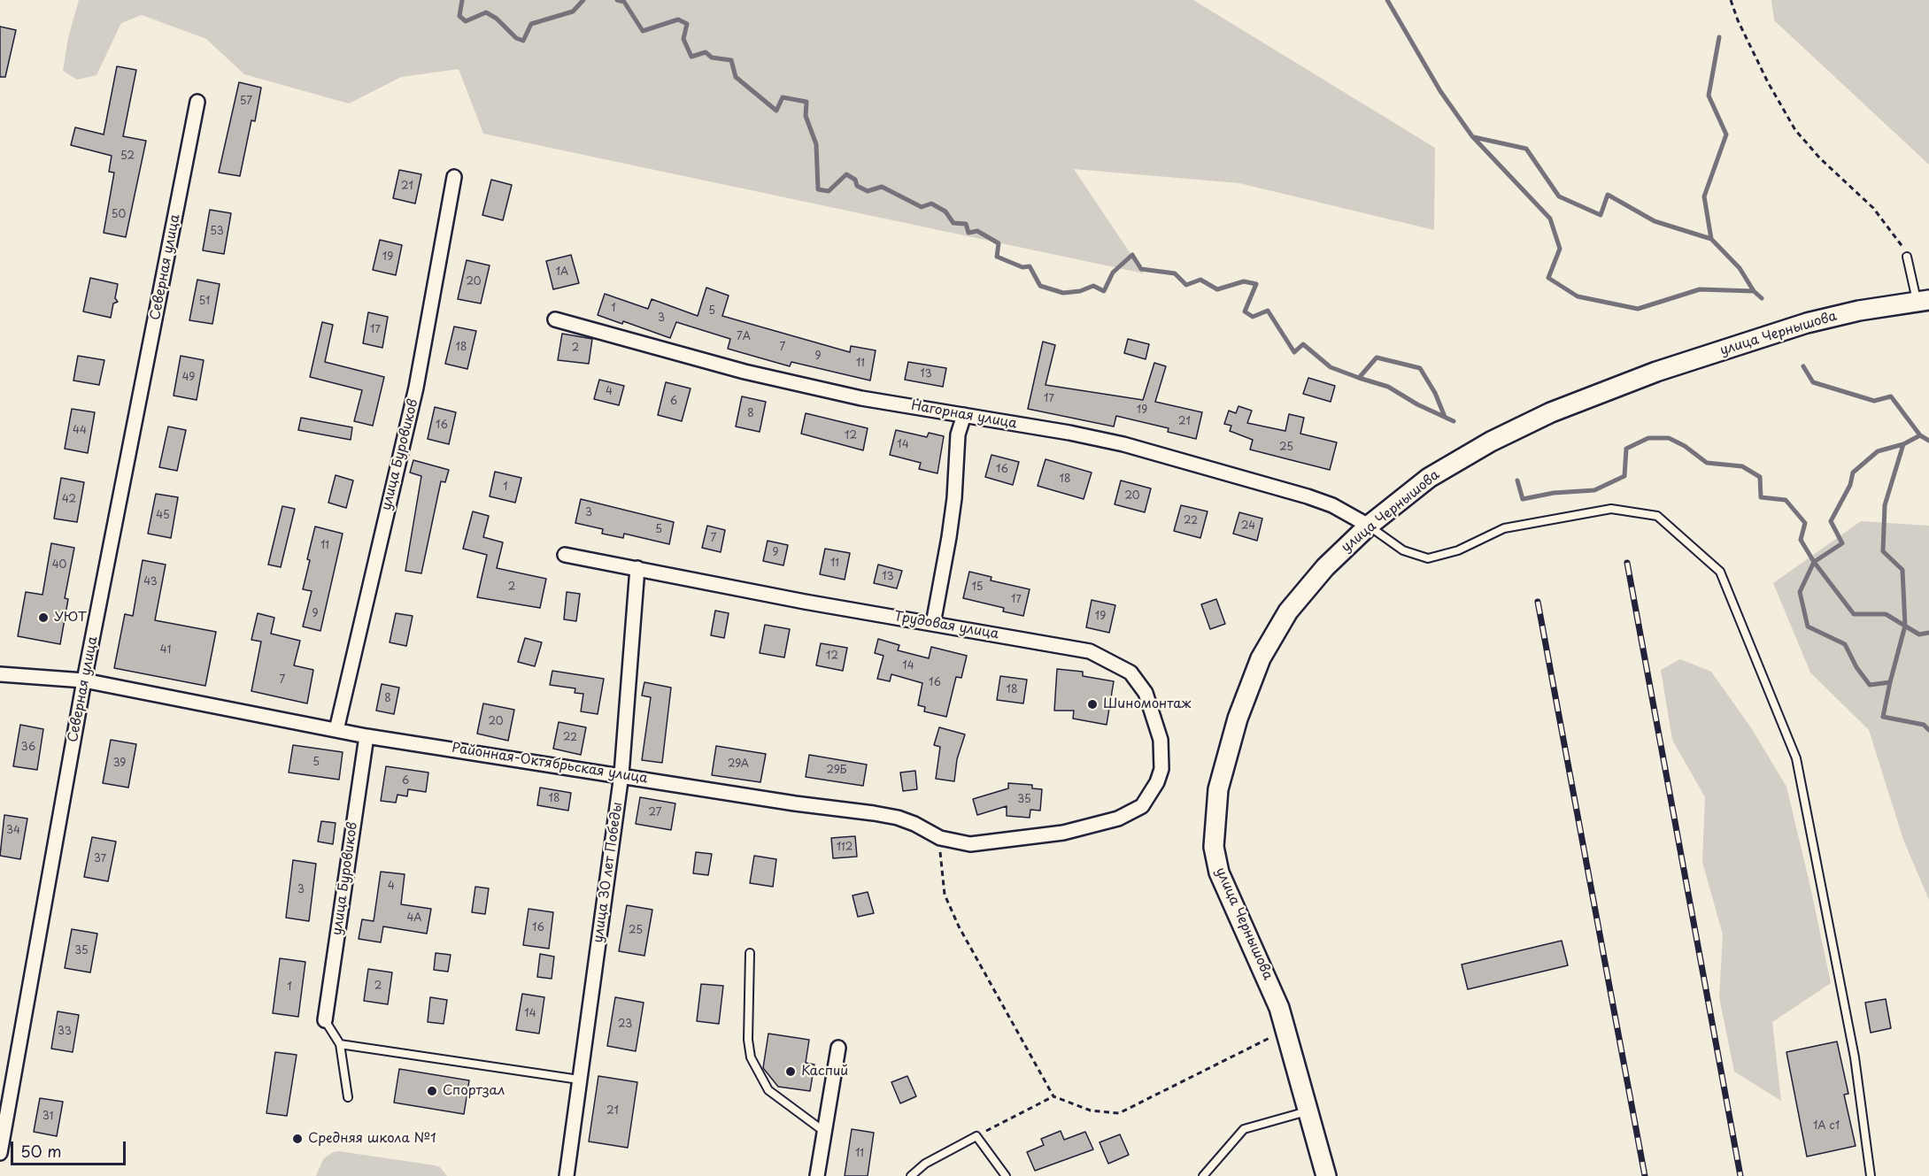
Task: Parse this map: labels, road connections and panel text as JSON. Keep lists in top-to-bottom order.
{
  "streets": {
    "main road": ["улица Чернышова"],
    "street": [
      "Северная улица",
      "Нагорная улица",
      "улица Буровиков",
      "Трудовая улица",
      "Районная-Октябрьская улица",
      "улица 30 лет Победы"
    ]
  },
  "crossings": [
    ["Северная улица", "Районная-Октябрьская улица"],
    ["улица Чернышова", "Нагорная улица"],
    ["улица Буровиков", "Районная-Октябрьская улица"],
    ["Трудовая улица", "Районная-Октябрьская улица"],
    ["Трудовая улица", "улица 30 лет Победы"],
    ["Районная-Октябрьская улица", "улица 30 лет Победы"]
  ],
  "places": [
    "УЮТ",
    "Шиномонтаж",
    "Каспий",
    "Спортзал",
    "Средняя школа №1"
  ],
  "house_numbers": [
    "57",
    "52",
    "21",
    "50",
    "53",
    "19",
    "1А",
    "20",
    "51",
    "1",
    "5",
    "3",
    "17",
    "7А",
    "18",
    "7",
    "2",
    "9",
    "11",
    "13",
    "49",
    "4",
    "17",
    "6",
    "19",
    "8",
    "21",
    "16",
    "44",
    "12",
    "14",
    "25",
    "16",
    "18",
    "1",
    "20",
    "42",
    "3",
    "45",
    "22",
    "24",
    "5",
    "7",
    "11",
    "9",
    "11",
    "40",
    "13",
    "43",
    "2",
    "15",
    "17",
    "9",
    "19",
    "41",
    "12",
    "14",
    "7",
    "16",
    "18",
    "8",
    "20",
    "22",
    "36",
    "5",
    "39",
    "29А",
    "29Б",
    "6",
    "18",
    "35",
    "27",
    "34",
    "112",
    "37",
    "4",
    "3",
    "4А",
    "16",
    "25",
    "35",
    "2",
    "1",
    "14",
    "23",
    "33",
    "21",
    "31",
    "1А с1",
    "11"
  ],
  "scale_bar": "50 m"
}
